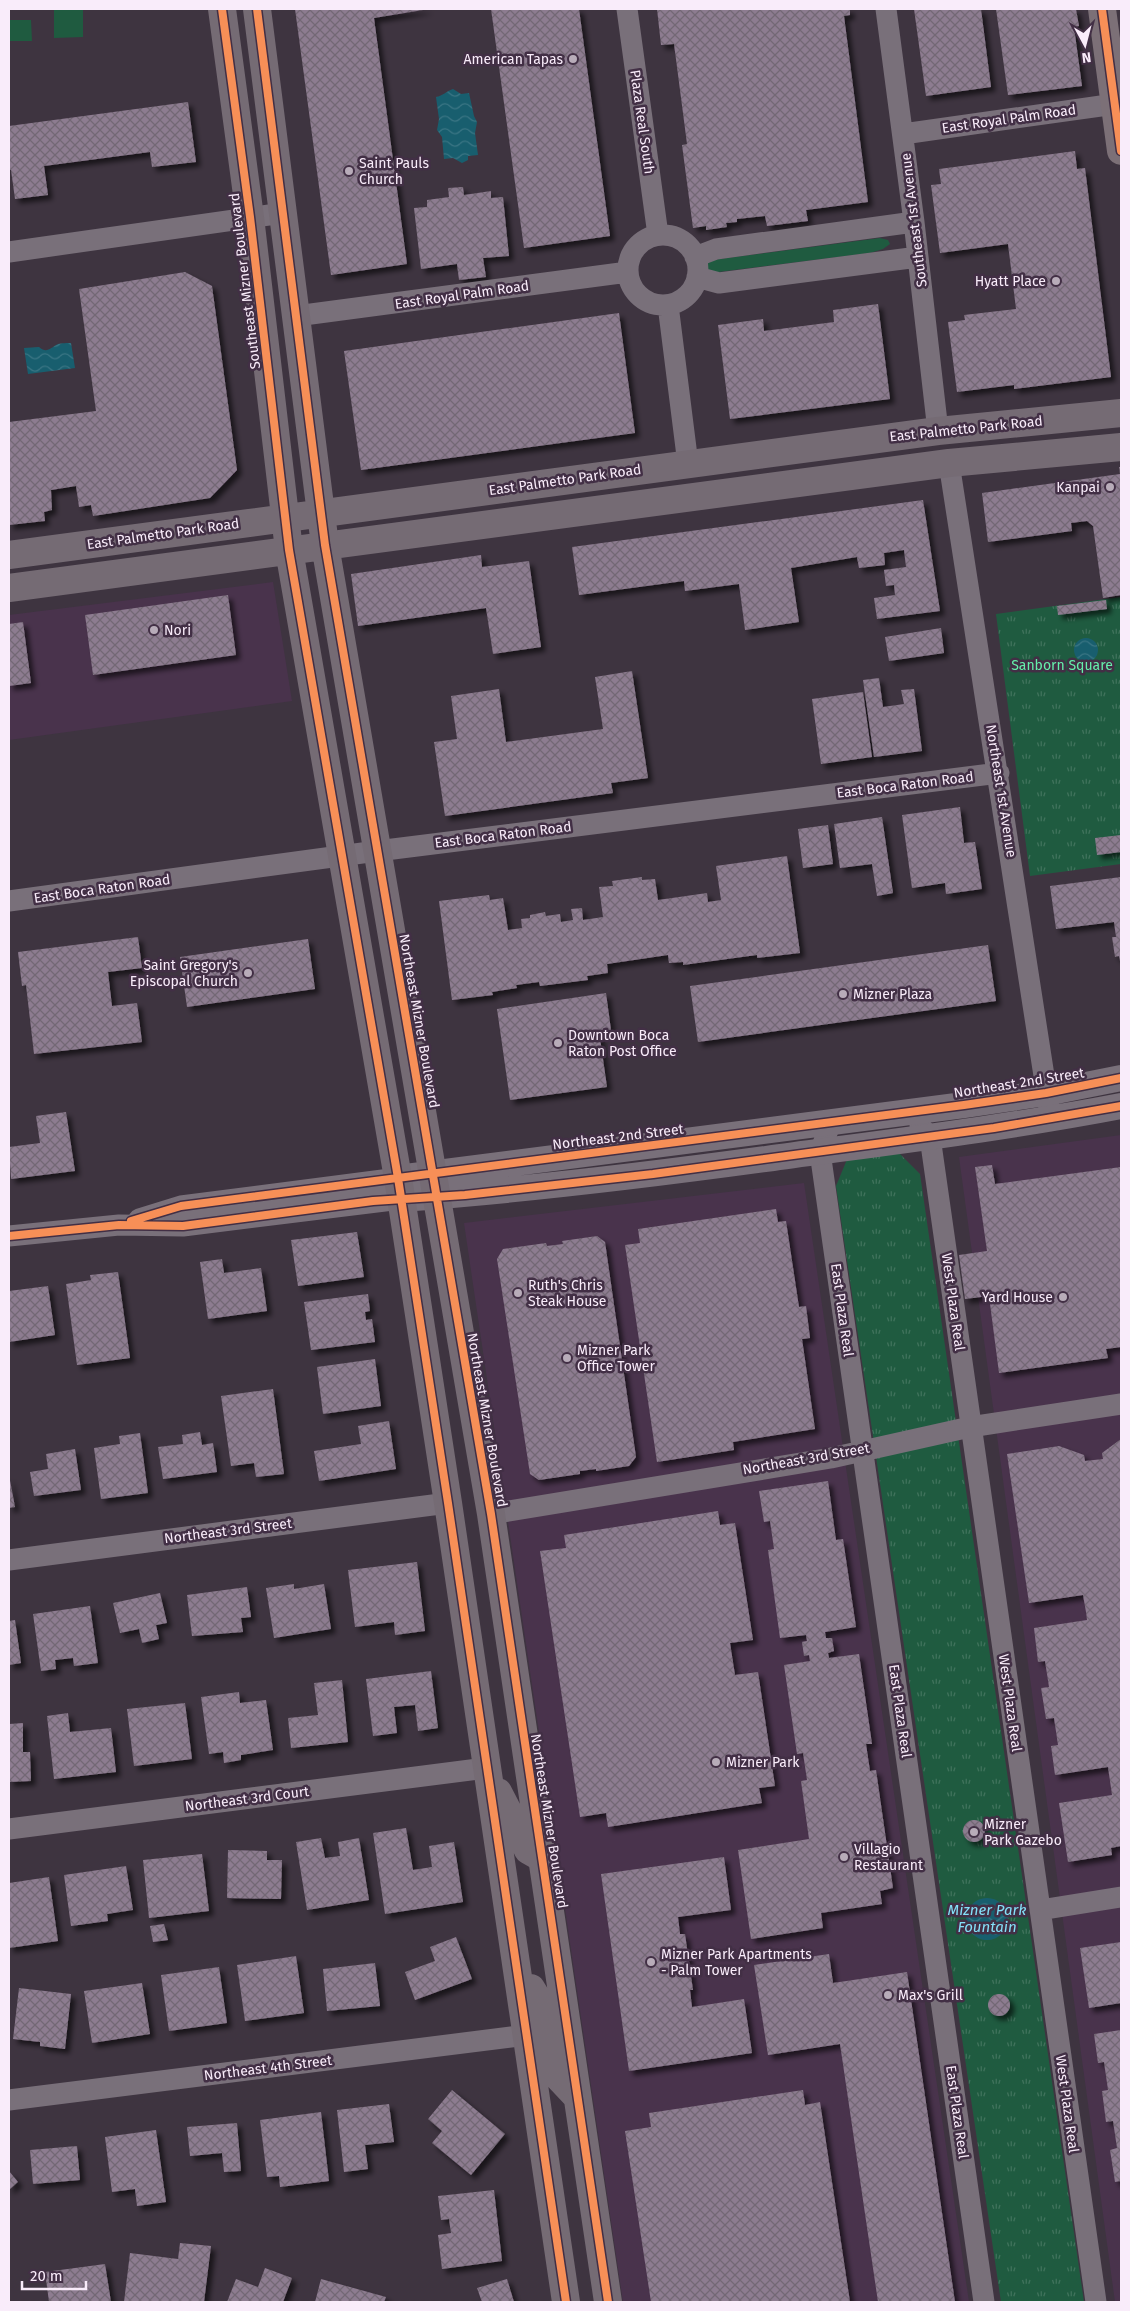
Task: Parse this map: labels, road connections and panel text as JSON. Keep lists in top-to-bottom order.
{
  "streets": {
    "main road": ["Southeast Mizner Boulevard", "East Palmetto Park Road", "Northeast Mizner Boulevard"],
    "street": [
      "East Royal Palm Road",
      "Plaza Real South",
      "Southeast 1st Avenue",
      "East Boca Raton Road",
      "Northeast 1st Avenue",
      "Northeast 2nd Street",
      "West Plaza Real",
      "East Plaza Real",
      "Northeast 3rd Street",
      "Northeast 3rd Court",
      "Northeast 4th Street"
    ]
  },
  "crossings": [
    ["East Royal Palm Road", "Plaza Real South"],
    ["East Royal Palm Road", "Southeast 1st Avenue"],
    ["Southeast 1st Avenue", "East Palmetto Park Road"],
    ["Southeast Mizner Boulevard", "East Palmetto Park Road"],
    ["East Boca Raton Road", "Northeast 1st Avenue"],
    ["East Boca Raton Road", "Northeast Mizner Boulevard"],
    ["Northeast 1st Avenue", "Northeast 2nd Street"],
    ["Northeast Mizner Boulevard", "Northeast 2nd Street"],
    ["Northeast Mizner Boulevard", "Northeast 3rd Street"],
    ["Northeast 2nd Street", "West Plaza Real"],
    ["Northeast 2nd Street", "East Plaza Real"],
    ["West Plaza Real", "Northeast 3rd Street"],
    ["East Plaza Real", "Northeast 3rd Street"]
  ],
  "water": ["Mizner Park Fountain"],
  "parks": ["Sanborn Square"],
  "places": [
    "American Tapas",
    "Saint Pauls Church",
    "Hyatt Place",
    "Kanpai",
    "Nori",
    "Saint Gregory's Episcopal Church",
    "Mizner Plaza",
    "Downtown Boca Raton Post Office",
    "Ruth's Chris Steak House",
    "Yard House",
    "Mizner Park Office Tower",
    "Mizner Park",
    "Mizner Park Gazebo",
    "Villagio Restaurant",
    "Mizner Park Apartments - Palm Tower",
    "Max's Grill"
  ],
  "scale_bar": "20 m",
  "north": "bottom"
}
